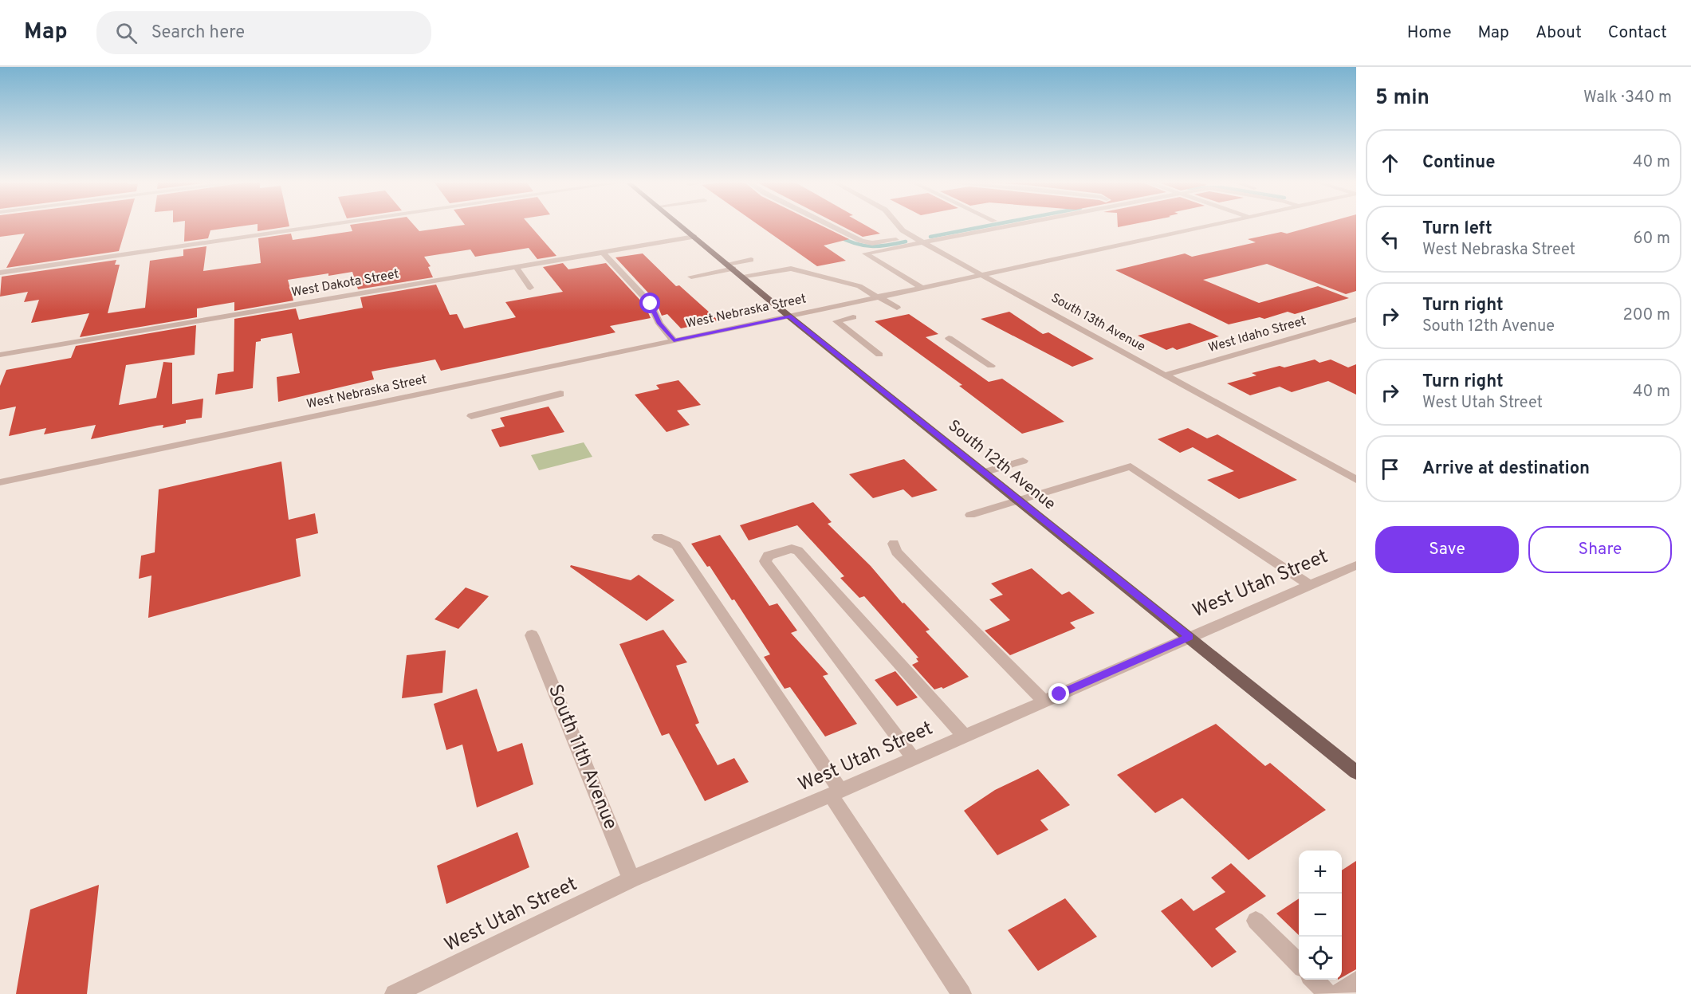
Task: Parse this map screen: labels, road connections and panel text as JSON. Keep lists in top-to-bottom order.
{
  "streets": {
    "main road": ["South 12th Avenue"],
    "street": [
      "West Dakota Street",
      "West Nebraska Street",
      "South 13th Avenue",
      "West Idaho Street",
      "West Utah Street",
      "South 11th Avenue"
    ]
  },
  "crossings": [
    ["West Dakota Street", "South 12th Avenue"],
    ["West Nebraska Street", "South 13th Avenue"],
    ["West Nebraska Street", "South 12th Avenue"],
    ["South 13th Avenue", "West Idaho Street"],
    ["South 12th Avenue", "West Utah Street"],
    ["West Utah Street", "South 11th Avenue"]
  ],
  "page": {
    "header": "Map",
    "search": "Search here",
    "nav": [
      "Home",
      "Map",
      "About",
      "Contact"
    ],
    "heading": ["5 min", "Walk · 340 m"],
    "list": [
      ["Continue", "40 m"],
      ["Turn left", "West Nebraska Street", "60 m"],
      ["Turn right", "South 12th Avenue", "200 m"],
      ["Turn right", "West Utah Street", "40 m"],
      "Arrive at destination"
    ],
    "buttons": ["Save", "Share"],
    "map_buttons": ["+", "−"]
  }
}
